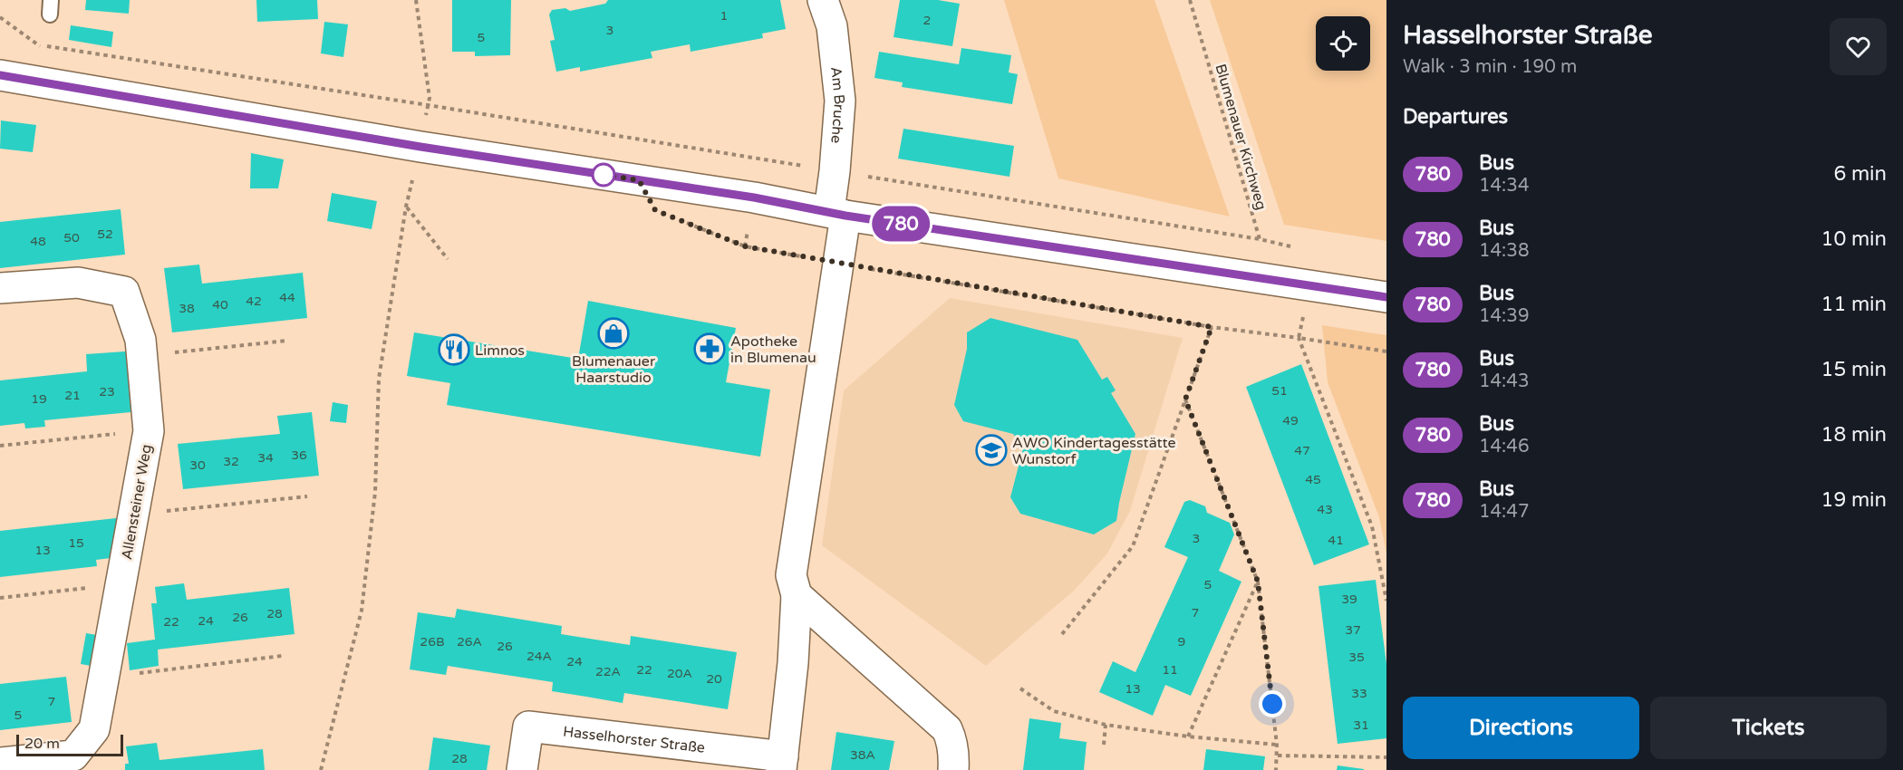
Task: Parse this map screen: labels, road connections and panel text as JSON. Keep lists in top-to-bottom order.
{
  "streets": {
    "street": ["Am Bruche", "Allensteiner Weg", "Hasselhorster Straße"],
    "path": ["Blumenauer Kirchweg"]
  },
  "crossings": [
    ["Am Bruche", "Hasselhorster Straße"]
  ],
  "places": {
    "shop": ["Blumenauer Haarstudio"],
    "pharmacy": ["Apotheke in Blumenau"],
    "restaurant": ["Limnos"],
    "school or university": ["AWO Kindertagesstätte Wunstorf"]
  },
  "lines": ["bus line 780"],
  "house_numbers": [
    "1",
    "2",
    "3",
    "5",
    "52",
    "50",
    "48",
    "44",
    "42",
    "40",
    "38",
    "51",
    "23",
    "21",
    "19",
    "49",
    "47",
    "36",
    "34",
    "32",
    "30",
    "45",
    "43",
    "3",
    "41",
    "15",
    "13",
    "5",
    "39",
    "7",
    "28",
    "26",
    "24",
    "22",
    "37",
    "26B",
    "26A",
    "9",
    "26",
    "24A",
    "35",
    "24",
    "22",
    "11",
    "22A",
    "20A",
    "20",
    "13",
    "33",
    "7",
    "5",
    "31",
    "38A",
    "28"
  ],
  "scale_bar": "20 m",
  "page": {
    "on_map": "780",
    "heading": [
      ["Hasselhorster Straße", "Walk · 3 min · 190 m"],
      "Departures"
    ],
    "list": [
      {
        "mark": "780",
        "name": "Bus",
        "note": "14:34",
        "value": "6 min"
      },
      {
        "mark": "780",
        "name": "Bus",
        "note": "14:38",
        "value": "10 min"
      },
      {
        "mark": "780",
        "name": "Bus",
        "note": "14:39",
        "value": "11 min"
      },
      {
        "mark": "780",
        "name": "Bus",
        "note": "14:43",
        "value": "15 min"
      },
      {
        "mark": "780",
        "name": "Bus",
        "note": "14:46",
        "value": "18 min"
      },
      {
        "mark": "780",
        "name": "Bus",
        "note": "14:47",
        "value": "19 min"
      }
    ],
    "buttons": ["Directions", "Tickets"],
    "scale": "20 m"
  }
}
